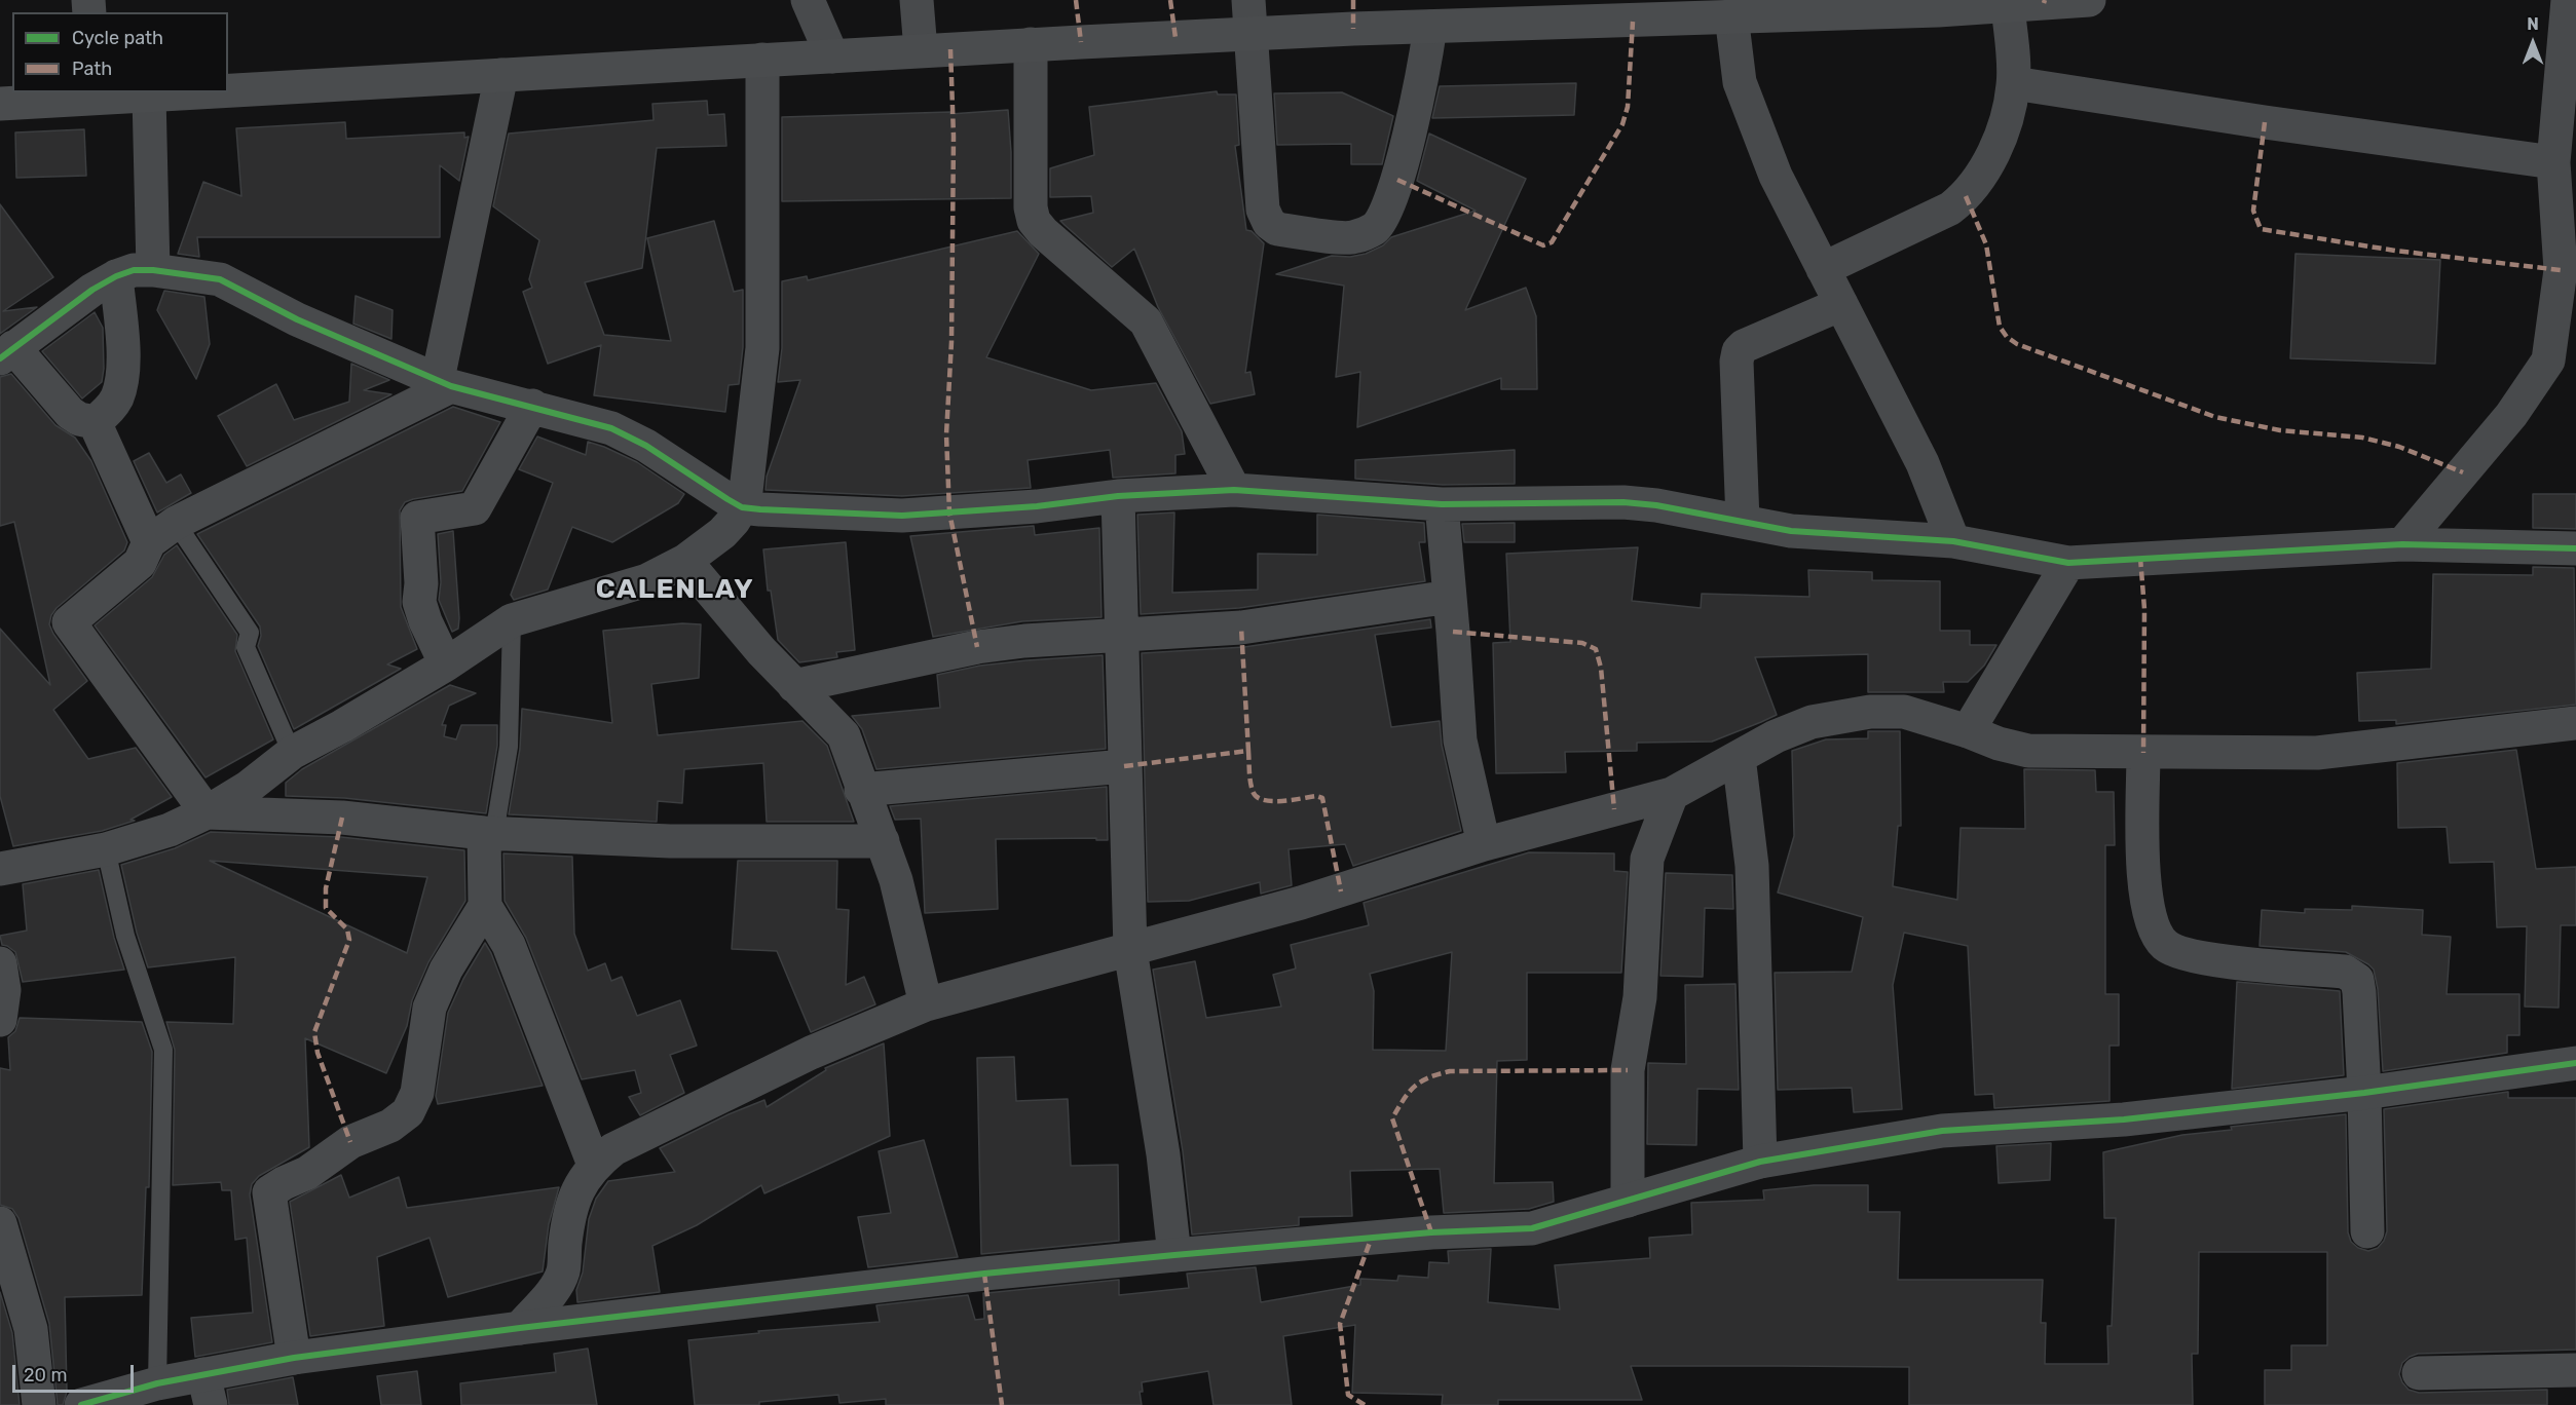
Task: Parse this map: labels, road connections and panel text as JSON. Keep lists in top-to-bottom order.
{
  "districts": ["CALENLAY"],
  "legend": ["Cycle path", "Path"],
  "scale_bar": "20 m",
  "north": "top"
}
